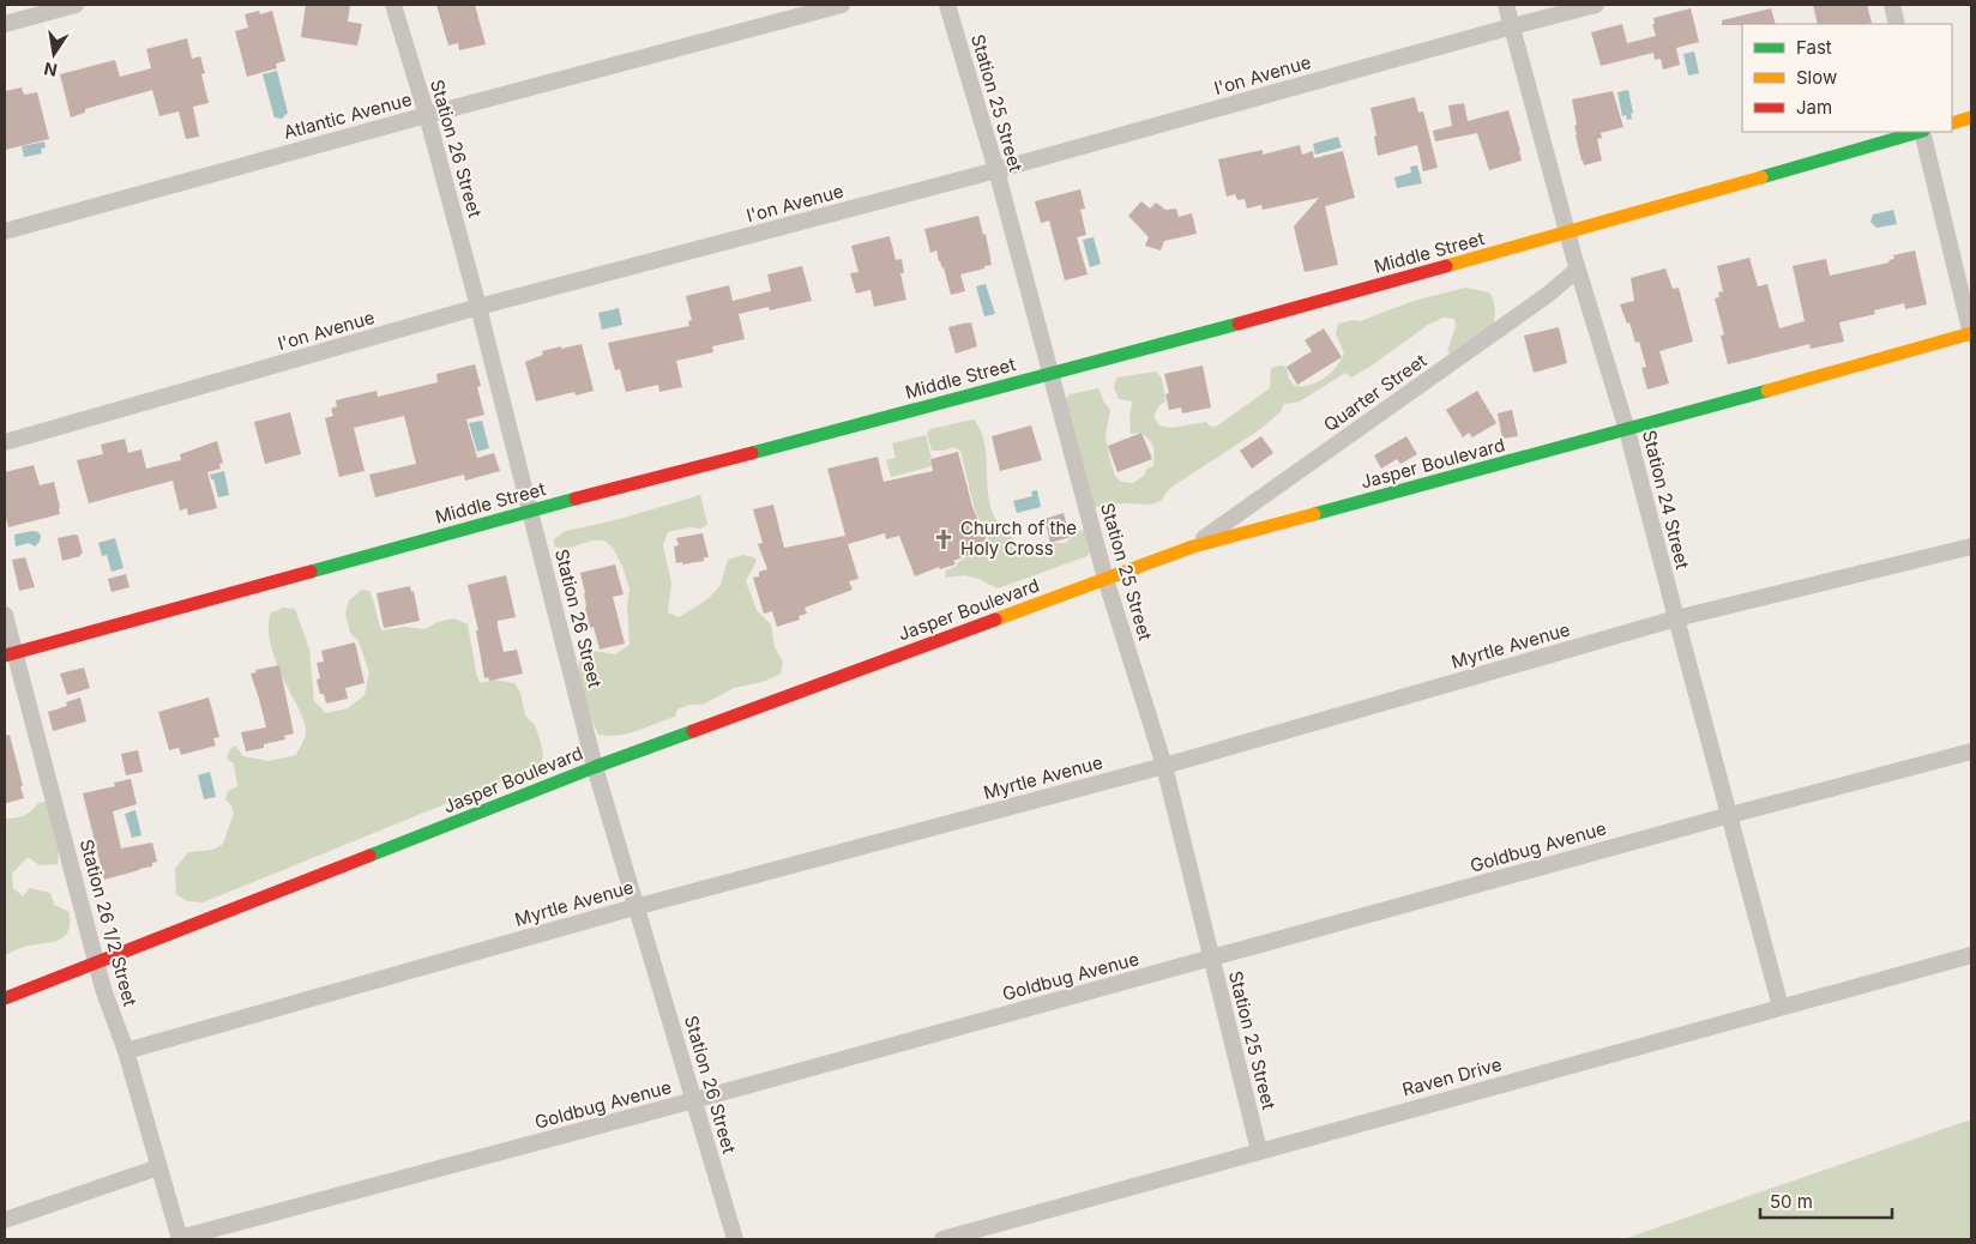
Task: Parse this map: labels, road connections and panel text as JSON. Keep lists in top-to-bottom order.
{
  "streets": {
    "main road": ["Middle Street", "Jasper Boulevard"],
    "street": [
      "I'on Avenue",
      "Station 25 Street",
      "Atlantic Avenue",
      "Station 26 Street",
      "Quarter Street",
      "Station 24 Street",
      "Myrtle Avenue",
      "Goldbug Avenue",
      "Station 26 1/2 Street",
      "Raven Drive"
    ]
  },
  "crossings": [
    ["I'on Avenue", "Station 25 Street"],
    ["I'on Avenue", "Station 26 Street"],
    ["I'on Avenue", "Station 24 Street"],
    ["Station 25 Street", "Middle Street"],
    ["Station 25 Street", "Jasper Boulevard"],
    ["Station 25 Street", "Myrtle Avenue"],
    ["Station 25 Street", "Goldbug Avenue"],
    ["Station 25 Street", "Raven Drive"],
    ["Atlantic Avenue", "Station 26 Street"],
    ["Station 26 Street", "Middle Street"],
    ["Station 26 Street", "Jasper Boulevard"],
    ["Station 26 Street", "Myrtle Avenue"],
    ["Station 26 Street", "Goldbug Avenue"],
    ["Middle Street", "Station 24 Street"],
    ["Middle Street", "Station 26 1/2 Street"],
    ["Quarter Street", "Jasper Boulevard"],
    ["Quarter Street", "Station 24 Street"],
    ["Jasper Boulevard", "Station 24 Street"],
    ["Jasper Boulevard", "Station 26 1/2 Street"],
    ["Station 24 Street", "Myrtle Avenue"],
    ["Station 24 Street", "Goldbug Avenue"],
    ["Station 24 Street", "Raven Drive"],
    ["Myrtle Avenue", "Station 26 1/2 Street"],
    ["Goldbug Avenue", "Station 26 1/2 Street"]
  ],
  "places": {
    "church": ["Church of the Holy Cross"]
  },
  "legend": ["Fast", "Slow", "Jam"],
  "scale_bar": "50 m",
  "north": "bottom"
}
